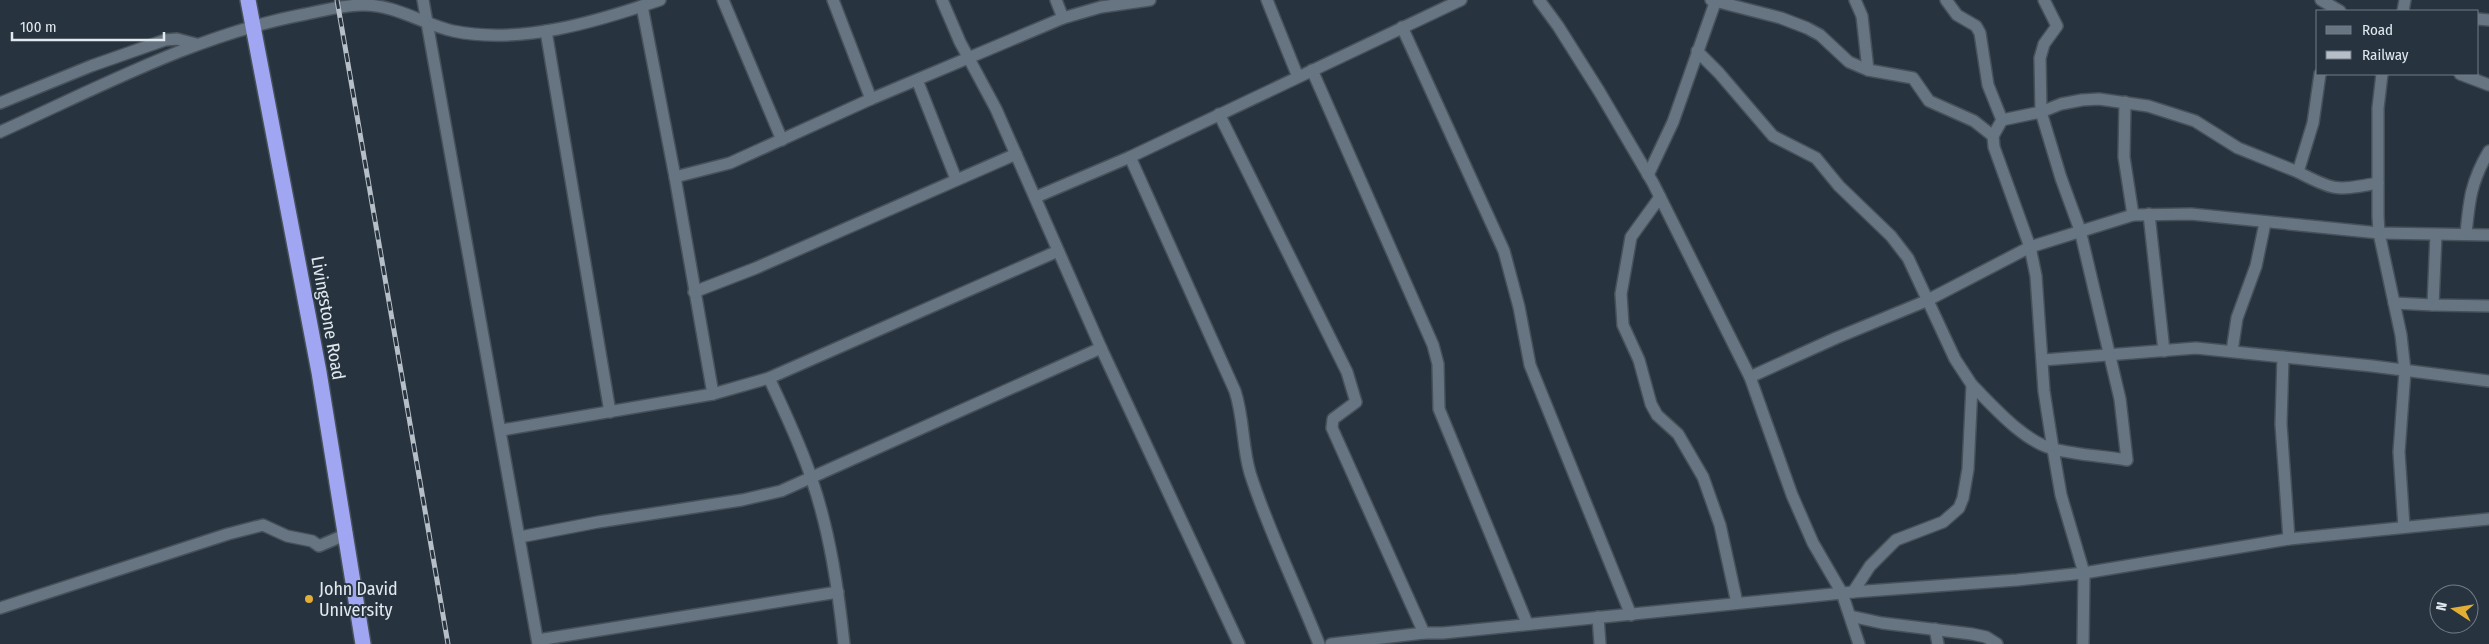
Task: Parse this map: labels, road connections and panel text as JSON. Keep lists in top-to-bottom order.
{
  "streets": {
    "highway": ["Livingstone Road"]
  },
  "places": ["John David University"],
  "legend": ["Road", "Railway"],
  "scale_bar": "100 m",
  "north": "left"
}
